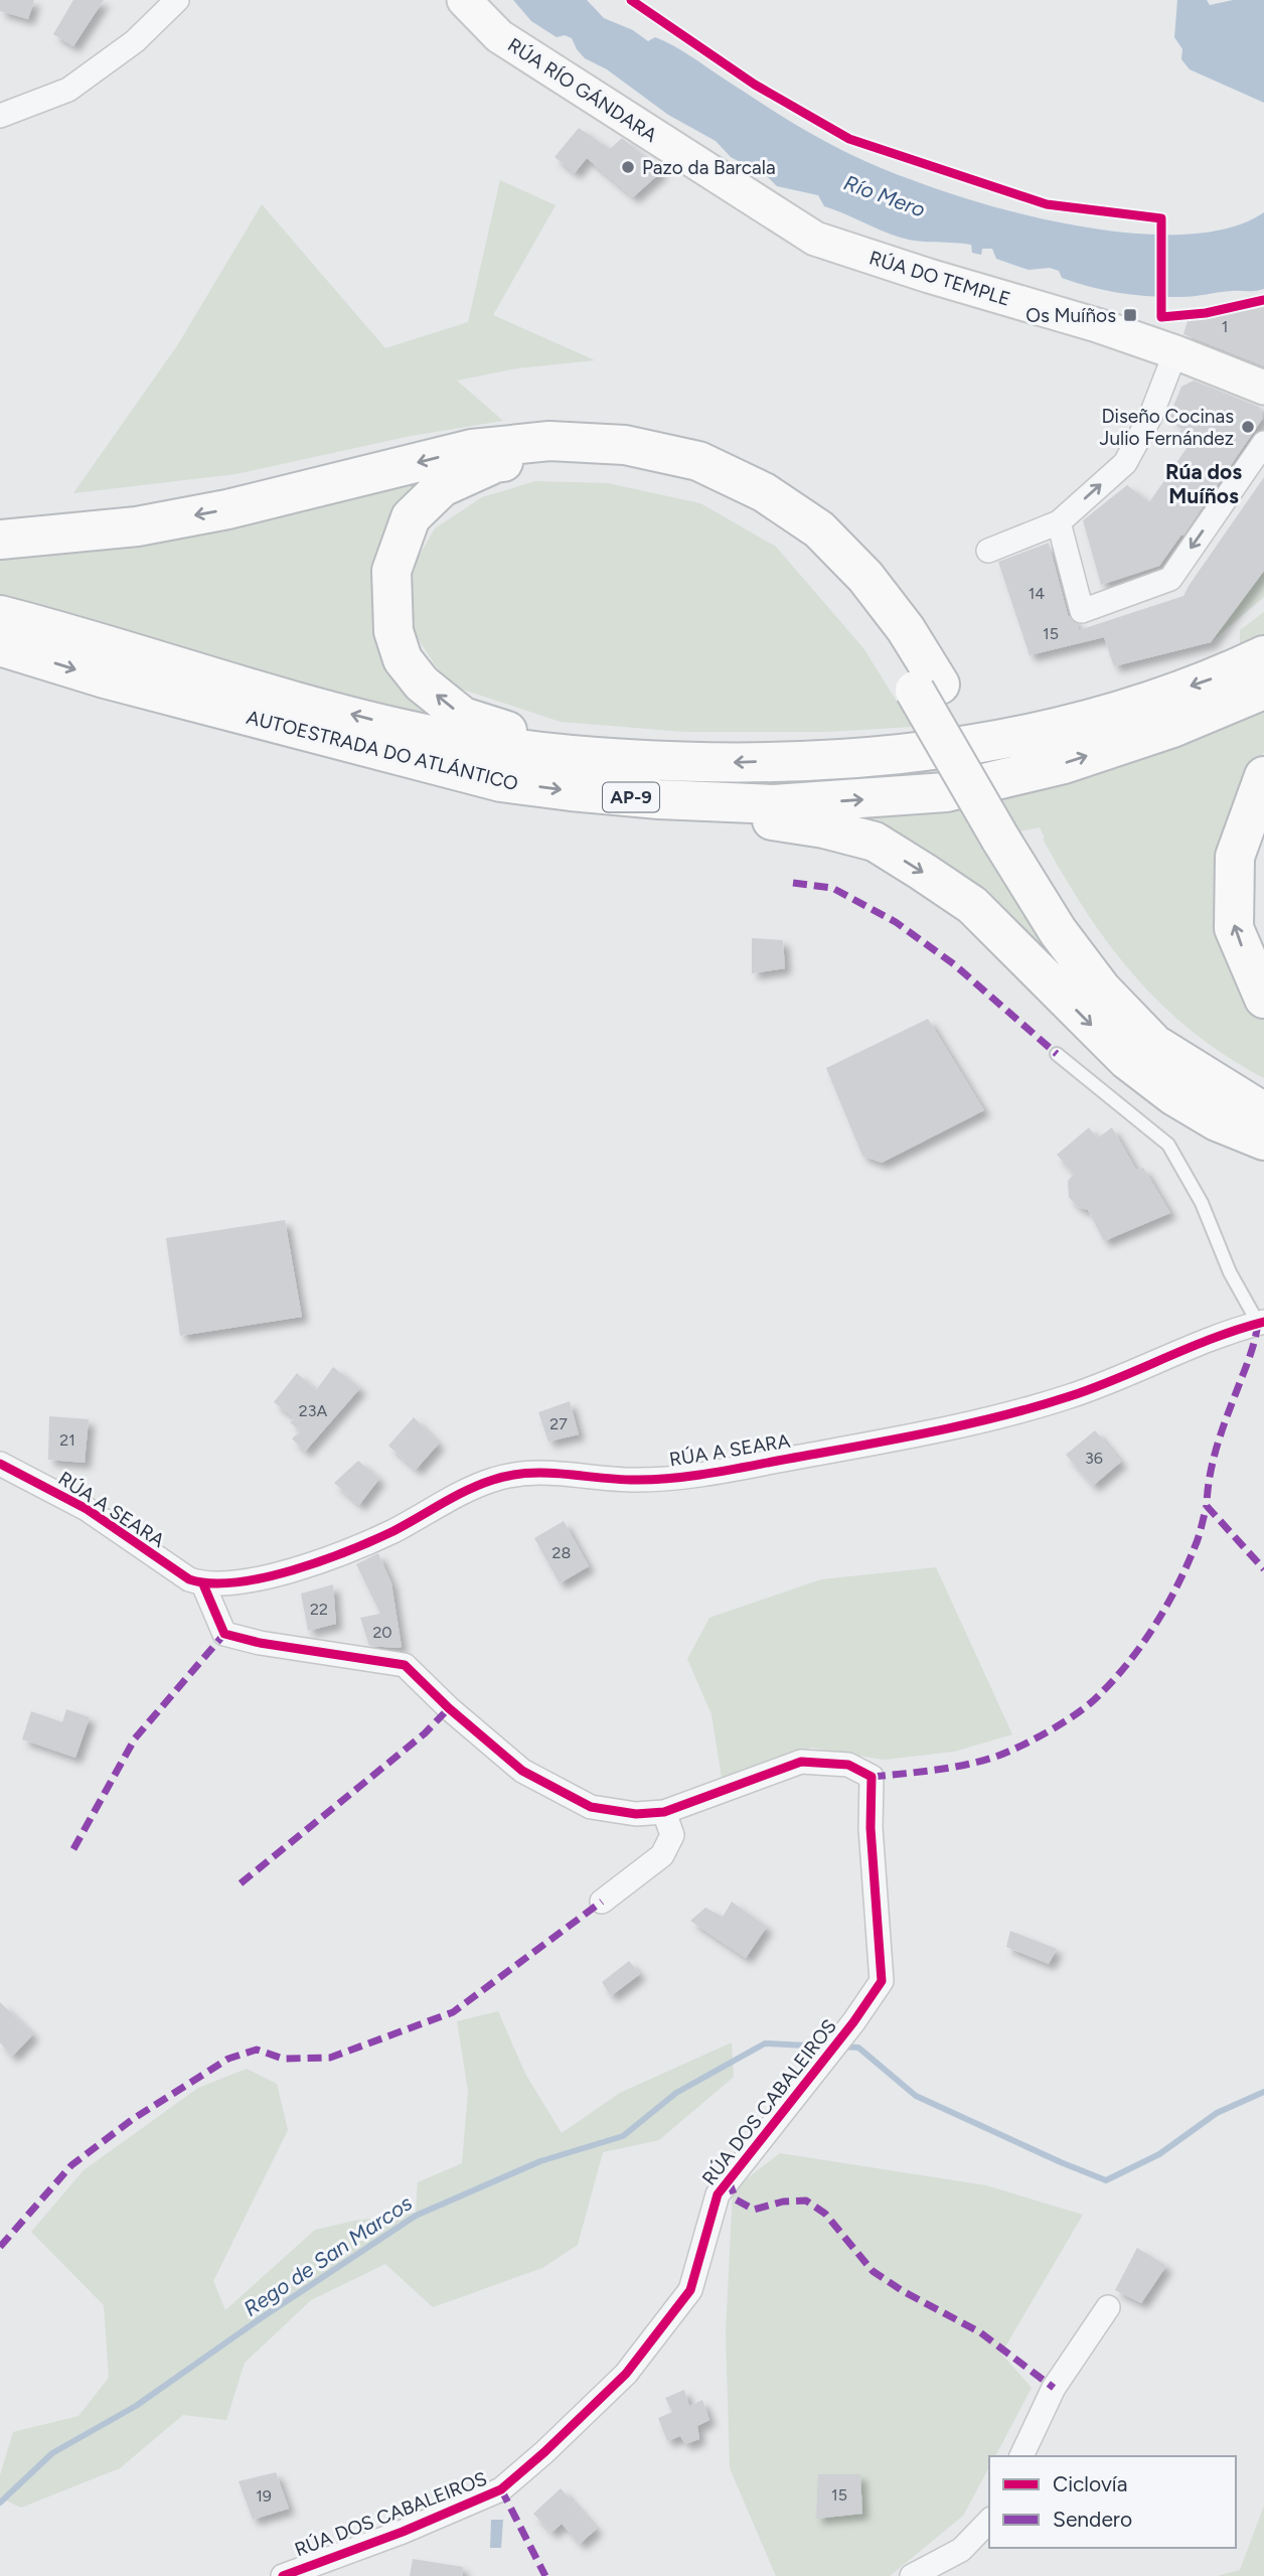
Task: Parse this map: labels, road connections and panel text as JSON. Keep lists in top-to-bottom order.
{
  "streets": {
    "highway": ["AUTOESTRADA DO ATLÁNTICO", "AP-9"],
    "main road": ["RÚA RÍO GÁNDARA", "RÚA DO TEMPLE"],
    "street": ["RÚA A SEARA", "RÚA DOS CABALEIROS"]
  },
  "crossings": [
    ["RÚA RÍO GÁNDARA", "RÚA DO TEMPLE"]
  ],
  "districts": ["Rúa dos Muíños"],
  "water": ["Río Mero", "Rego de San Marcos"],
  "places": {
    "other": ["Pazo da Barcala", "Diseño Cocinas Julio Fernández"],
    "transit": ["Os Muíños"]
  },
  "house_numbers": [
    "1",
    "14",
    "15",
    "23A",
    "27",
    "21",
    "36",
    "28",
    "22",
    "20",
    "15",
    "19"
  ],
  "legend": ["Ciclovía", "Sendero"]
}
